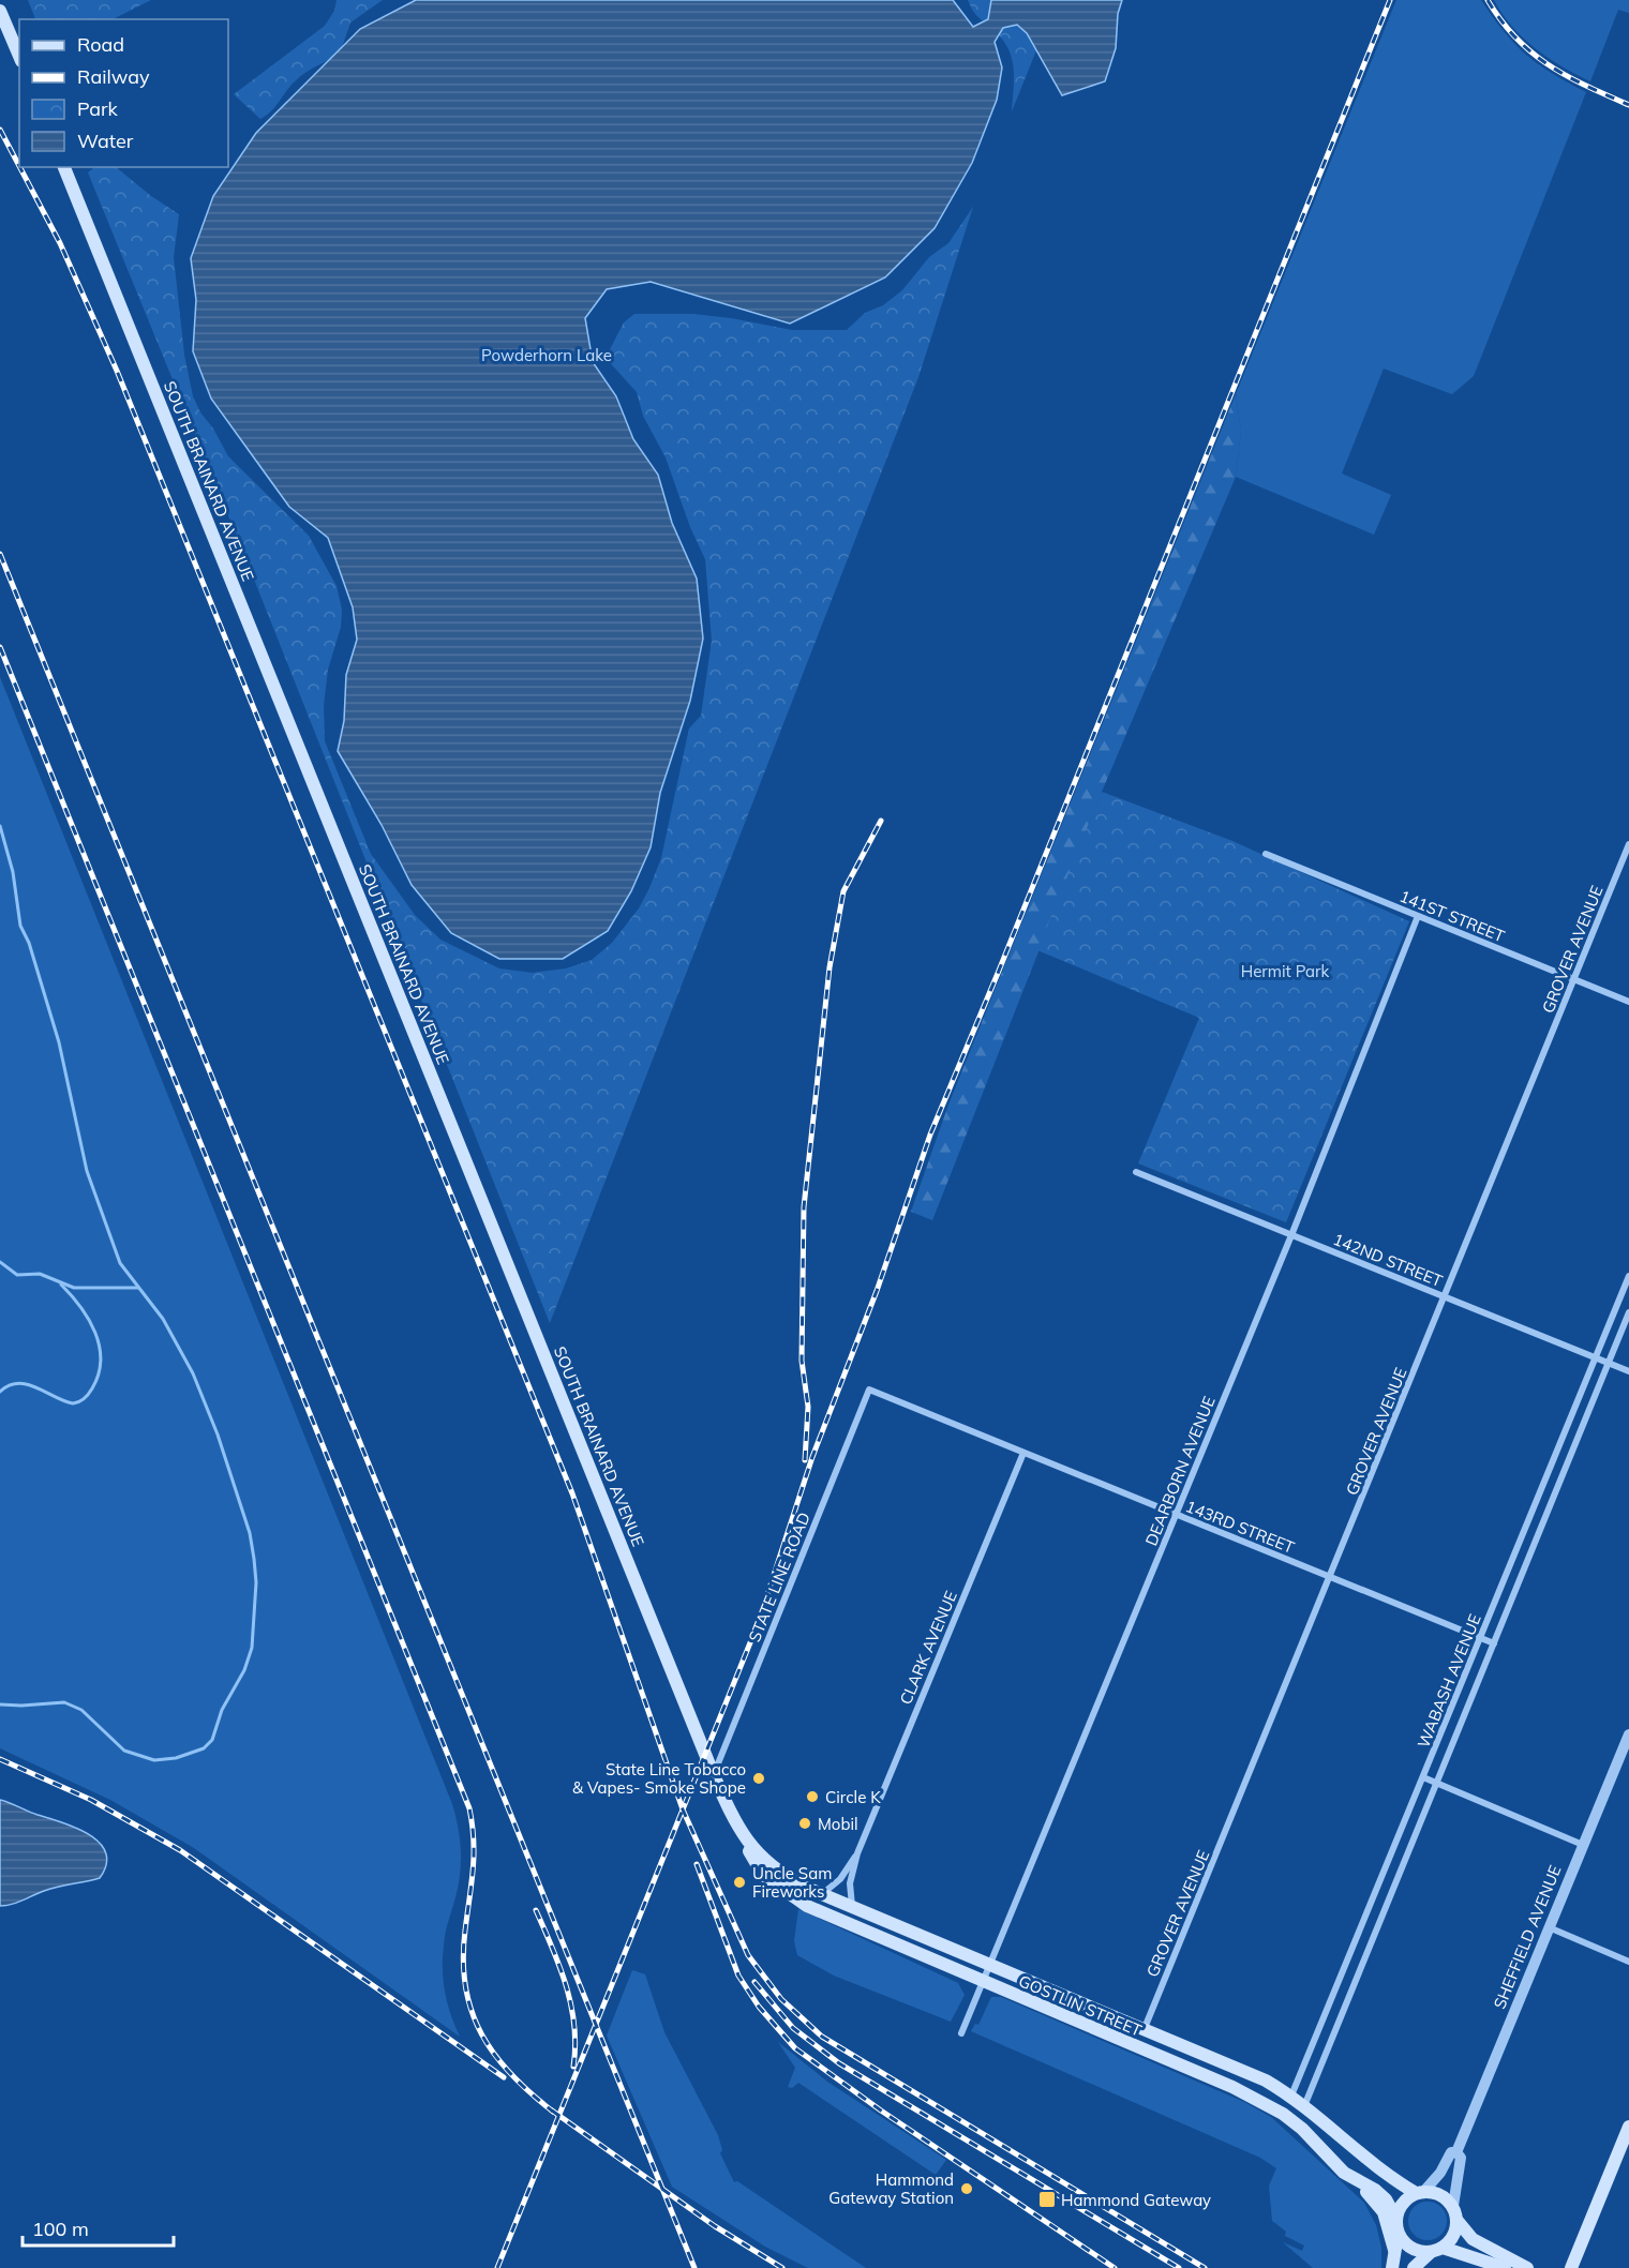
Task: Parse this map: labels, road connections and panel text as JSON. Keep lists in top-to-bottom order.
{
  "streets": {
    "main road": ["SOUTH BRAINARD AVENUE", "GOSTLIN STREET"],
    "street": [
      "141ST STREET",
      "GROVER AVENUE",
      "142ND STREET",
      "DEARBORN AVENUE",
      "143RD STREET",
      "STATE LINE ROAD",
      "CLARK AVENUE",
      "WABASH AVENUE",
      "SHEFFIELD AVENUE"
    ]
  },
  "crossings": [
    ["SOUTH BRAINARD AVENUE", "STATE LINE ROAD"],
    ["SOUTH BRAINARD AVENUE", "GOSTLIN STREET"],
    ["141ST STREET", "GROVER AVENUE"],
    ["141ST STREET", "DEARBORN AVENUE"],
    ["GROVER AVENUE", "142ND STREET"],
    ["GROVER AVENUE", "143RD STREET"],
    ["GROVER AVENUE", "GOSTLIN STREET"],
    ["142ND STREET", "DEARBORN AVENUE"],
    ["142ND STREET", "WABASH AVENUE"],
    ["DEARBORN AVENUE", "143RD STREET"],
    ["DEARBORN AVENUE", "GOSTLIN STREET"],
    ["143RD STREET", "STATE LINE ROAD"],
    ["143RD STREET", "CLARK AVENUE"],
    ["143RD STREET", "WABASH AVENUE"],
    ["STATE LINE ROAD", "GOSTLIN STREET"],
    ["CLARK AVENUE", "GOSTLIN STREET"],
    ["WABASH AVENUE", "GOSTLIN STREET"],
    ["SHEFFIELD AVENUE", "GOSTLIN STREET"]
  ],
  "parks": ["Powderhorn Lake", "Hermit Park"],
  "places": {
    "other": [
      "State Line Tobacco & Vapes- Smoke Shope",
      "Circle K",
      "Mobil",
      "Uncle Sam Fireworks",
      "Hammond Gateway Station"
    ],
    "transit": ["Hammond Gateway"]
  },
  "legend": [
    "Road",
    "Railway",
    "Park",
    "Water"
  ],
  "scale_bar": "100 m"
}
